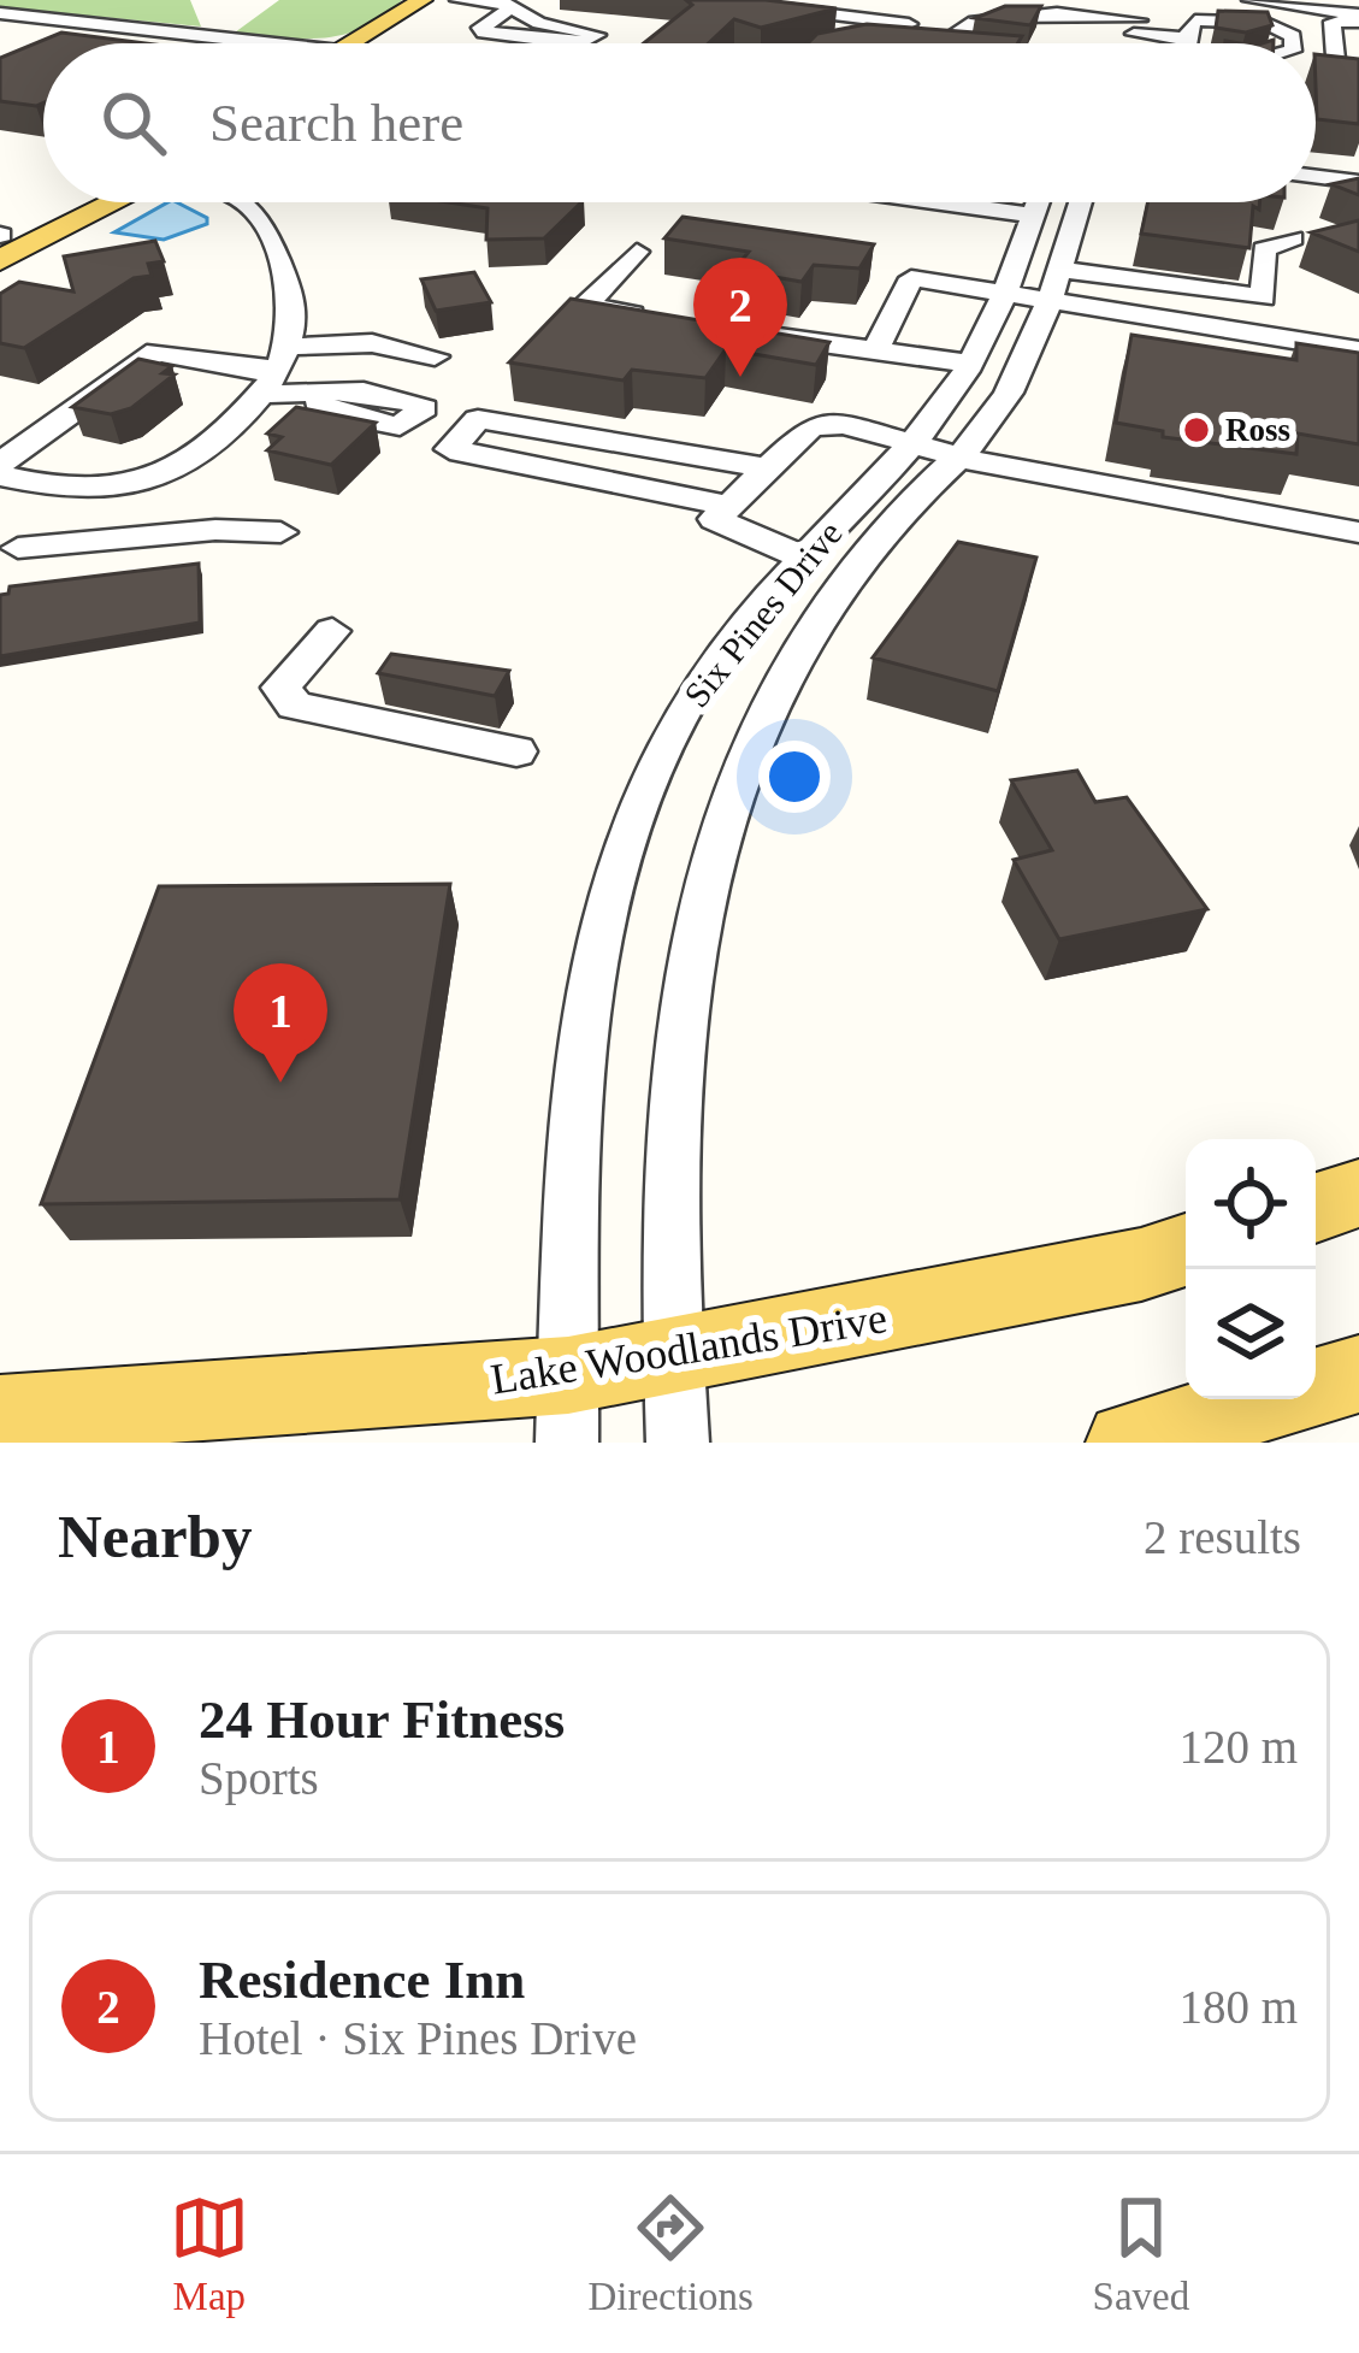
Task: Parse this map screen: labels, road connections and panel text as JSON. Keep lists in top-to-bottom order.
{
  "streets": {
    "main road": ["Lake Woodlands Drive"],
    "street": ["Six Pines Drive"]
  },
  "crossings": [
    ["Six Pines Drive", "Lake Woodlands Drive"]
  ],
  "places": ["Ross"],
  "page": {
    "search": "Search here",
    "pins": ["2", "1"],
    "heading": ["Nearby", "2 results"],
    "list": [
      {
        "mark": "1",
        "name": "24 Hour Fitness",
        "note": "Sports",
        "value": "120 m"
      },
      {
        "mark": "2",
        "name": "Residence Inn",
        "note": "Hotel · Six Pines Drive",
        "value": "180 m"
      }
    ],
    "nav": ["Map", "Directions", "Saved"]
  }
}
